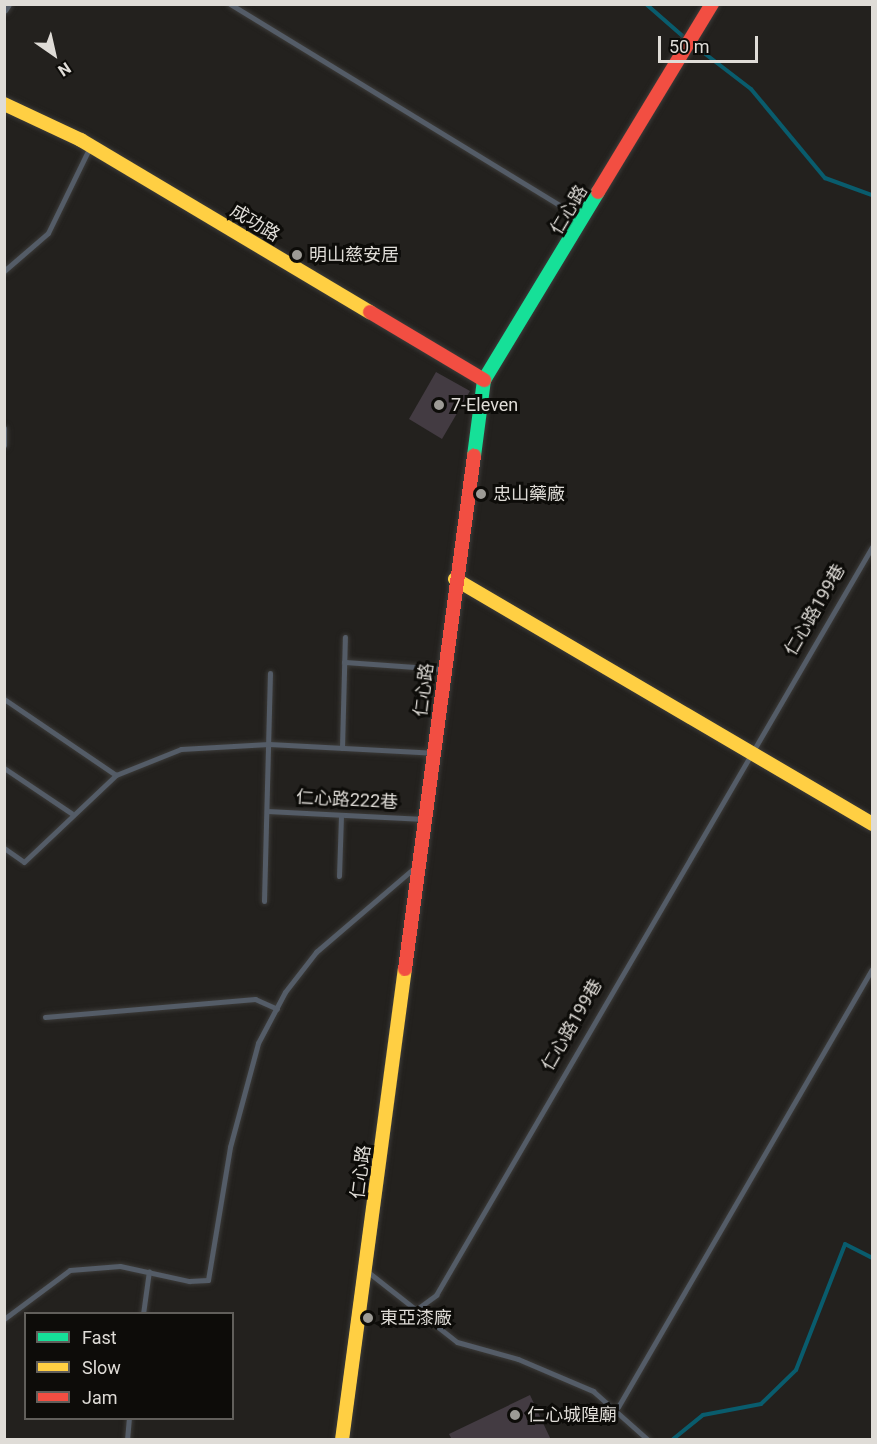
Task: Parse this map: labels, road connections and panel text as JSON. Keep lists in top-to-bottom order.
{
  "streets": {
    "street": ["仁心路", "成功路"],
    "lane": ["仁心路199巷", "仁心路222巷"]
  },
  "crossings": [
    ["仁心路", "成功路"],
    ["仁心路", "仁心路222巷"]
  ],
  "places": [
    "明山慈安居",
    "7-Eleven",
    "忠山藥廠",
    "東亞漆廠",
    "仁心城隍廟"
  ],
  "legend": ["Fast", "Slow", "Jam"],
  "scale_bar": "50 m",
  "north": "bottom right"
}
